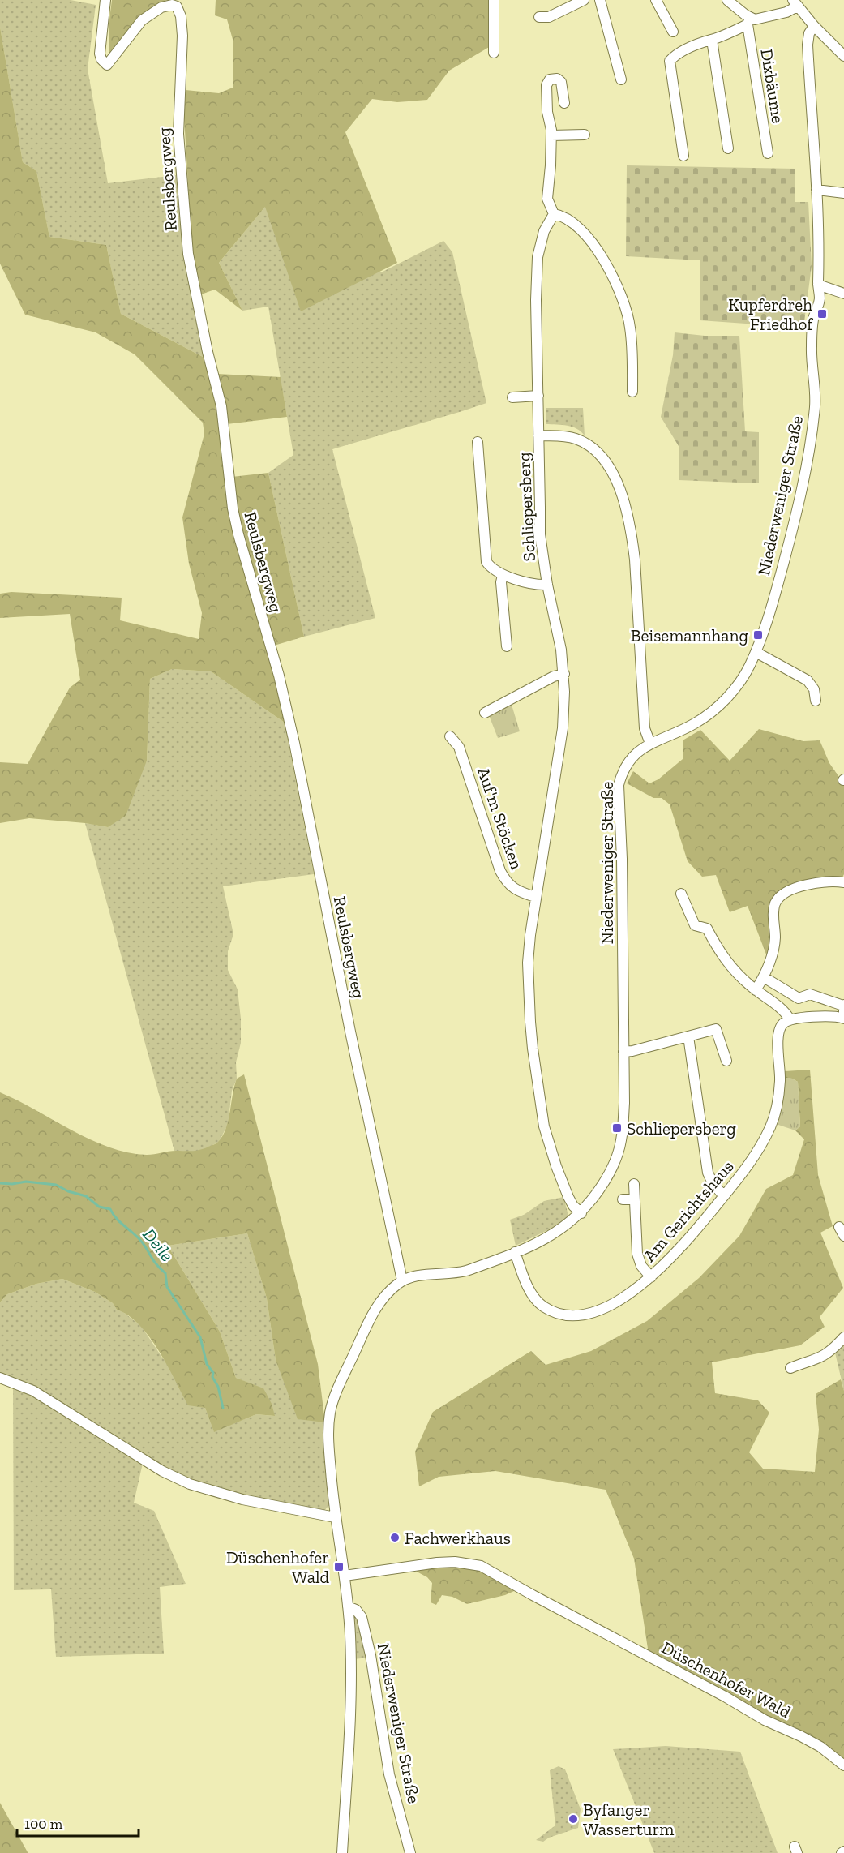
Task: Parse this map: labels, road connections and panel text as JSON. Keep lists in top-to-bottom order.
{
  "streets": {
    "street": [
      "Dixbäume",
      "Reulsbergweg",
      "Niederweniger Straße",
      "Schliepersberg",
      "Auf'm Stöcken",
      "Am Gerichtshaus",
      "Düschenhofer Wald"
    ]
  },
  "crossings": [
    ["Reulsbergweg", "Niederweniger Straße"],
    ["Niederweniger Straße", "Schliepersberg"],
    ["Niederweniger Straße", "Am Gerichtshaus"],
    ["Niederweniger Straße", "Düschenhofer Wald"],
    ["Schliepersberg", "Auf'm Stöcken"]
  ],
  "water": ["Deile"],
  "places": {
    "transit": [
      "Kupferdreh Friedhof",
      "Beisemannhang",
      "Schliepersberg",
      "Düschenhofer Wald"
    ],
    "other": ["Fachwerkhaus", "Byfanger Wasserturm"]
  },
  "scale_bar": "100 m"
}
